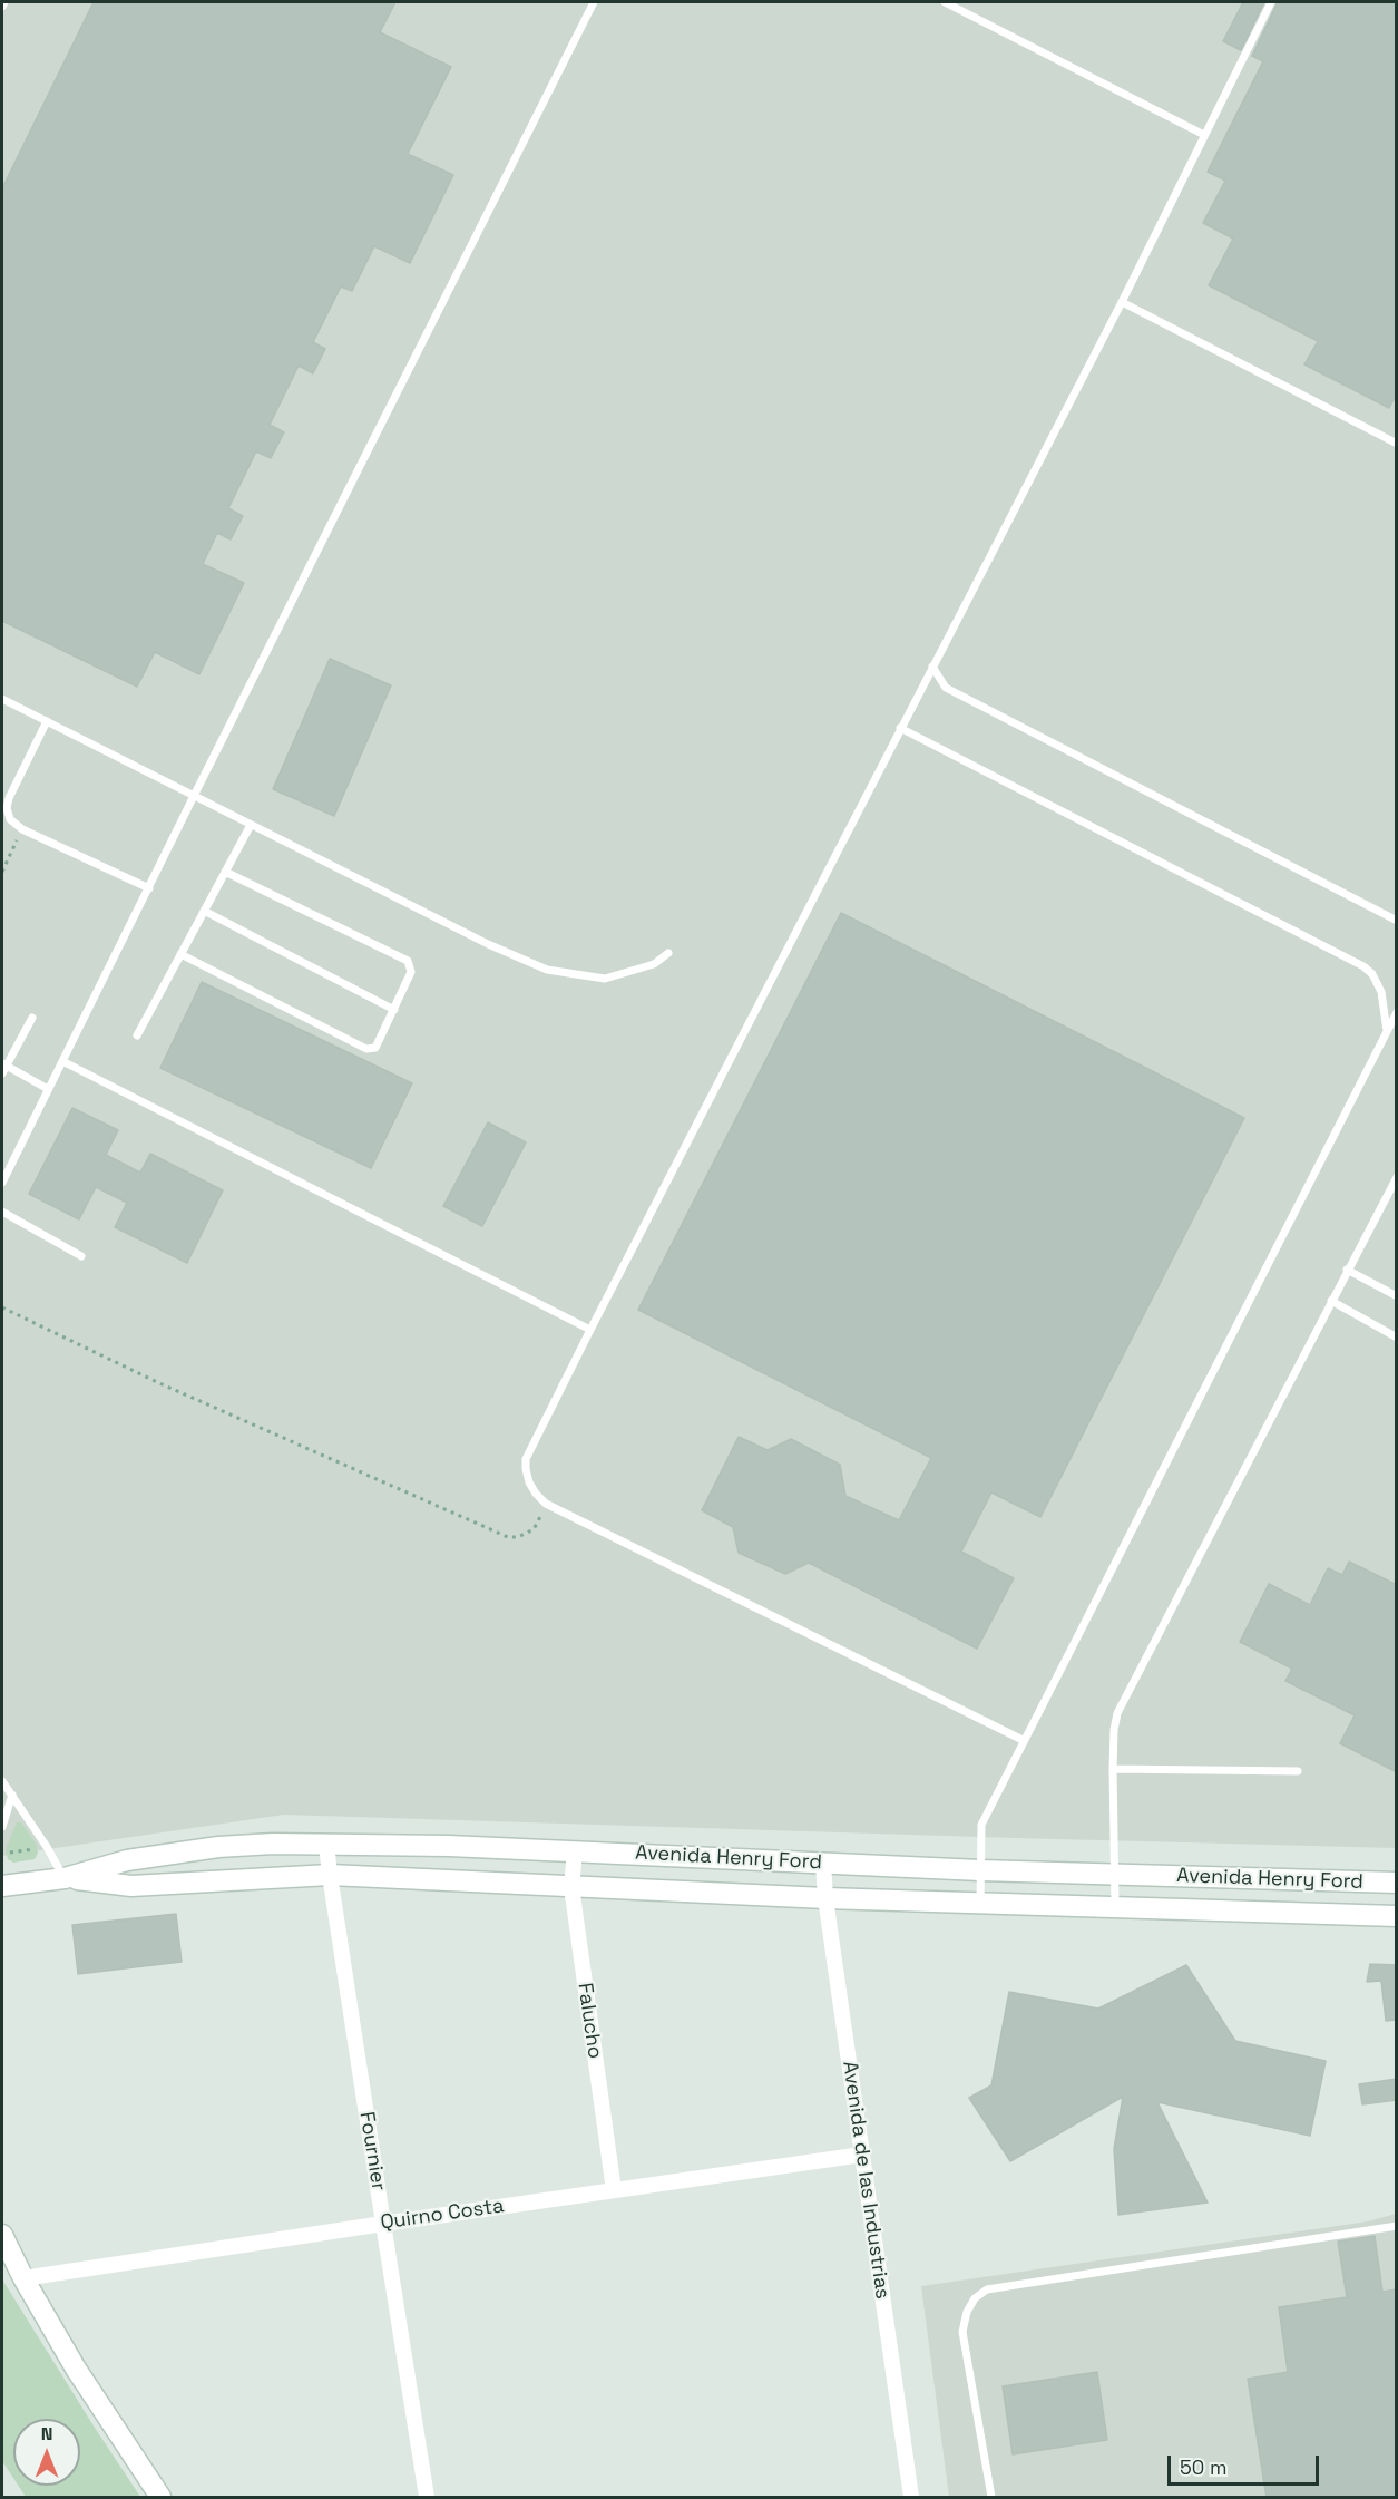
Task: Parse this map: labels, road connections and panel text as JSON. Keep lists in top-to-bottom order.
{
  "streets": {
    "main road": ["Avenida Henry Ford"],
    "street": [
      "Falucho",
      "Fournier",
      "Avenida de las Industrias",
      "Quirno Costa"
    ]
  },
  "crossings": [
    ["Avenida Henry Ford", "Falucho"],
    ["Avenida Henry Ford", "Fournier"],
    ["Avenida Henry Ford", "Avenida de las Industrias"],
    ["Falucho", "Quirno Costa"],
    ["Fournier", "Quirno Costa"],
    ["Avenida de las Industrias", "Quirno Costa"]
  ],
  "scale_bar": "50 m",
  "north": "top"
}
